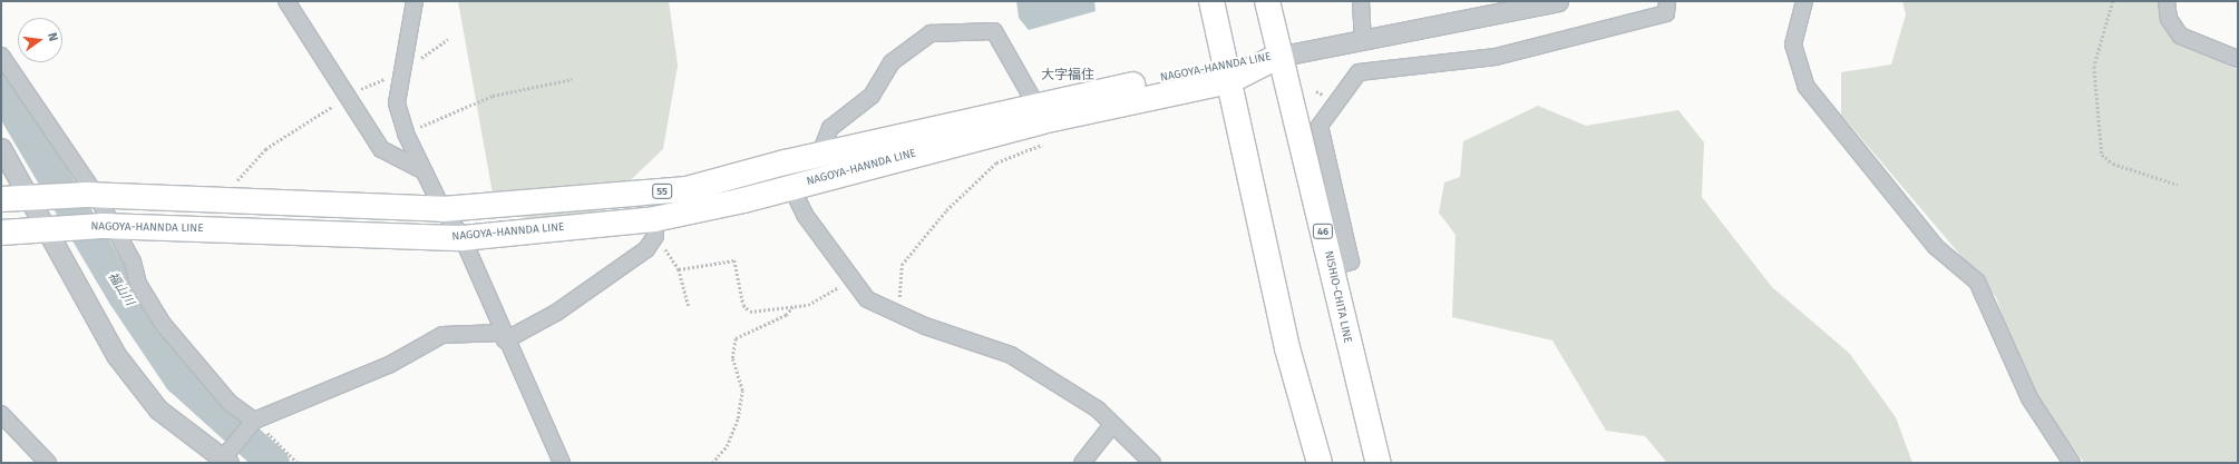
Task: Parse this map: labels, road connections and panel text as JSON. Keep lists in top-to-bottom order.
{
  "streets": {
    "main road": [
      "NAGOYA-HANNDA LINE",
      "55",
      "46",
      "NISHIO-CHITA LINE"
    ]
  },
  "crossings": [
    ["NAGOYA-HANNDA LINE", "NISHIO-CHITA LINE"]
  ],
  "districts": ["大字福住"],
  "water": ["福山川"],
  "north": "right"
}
